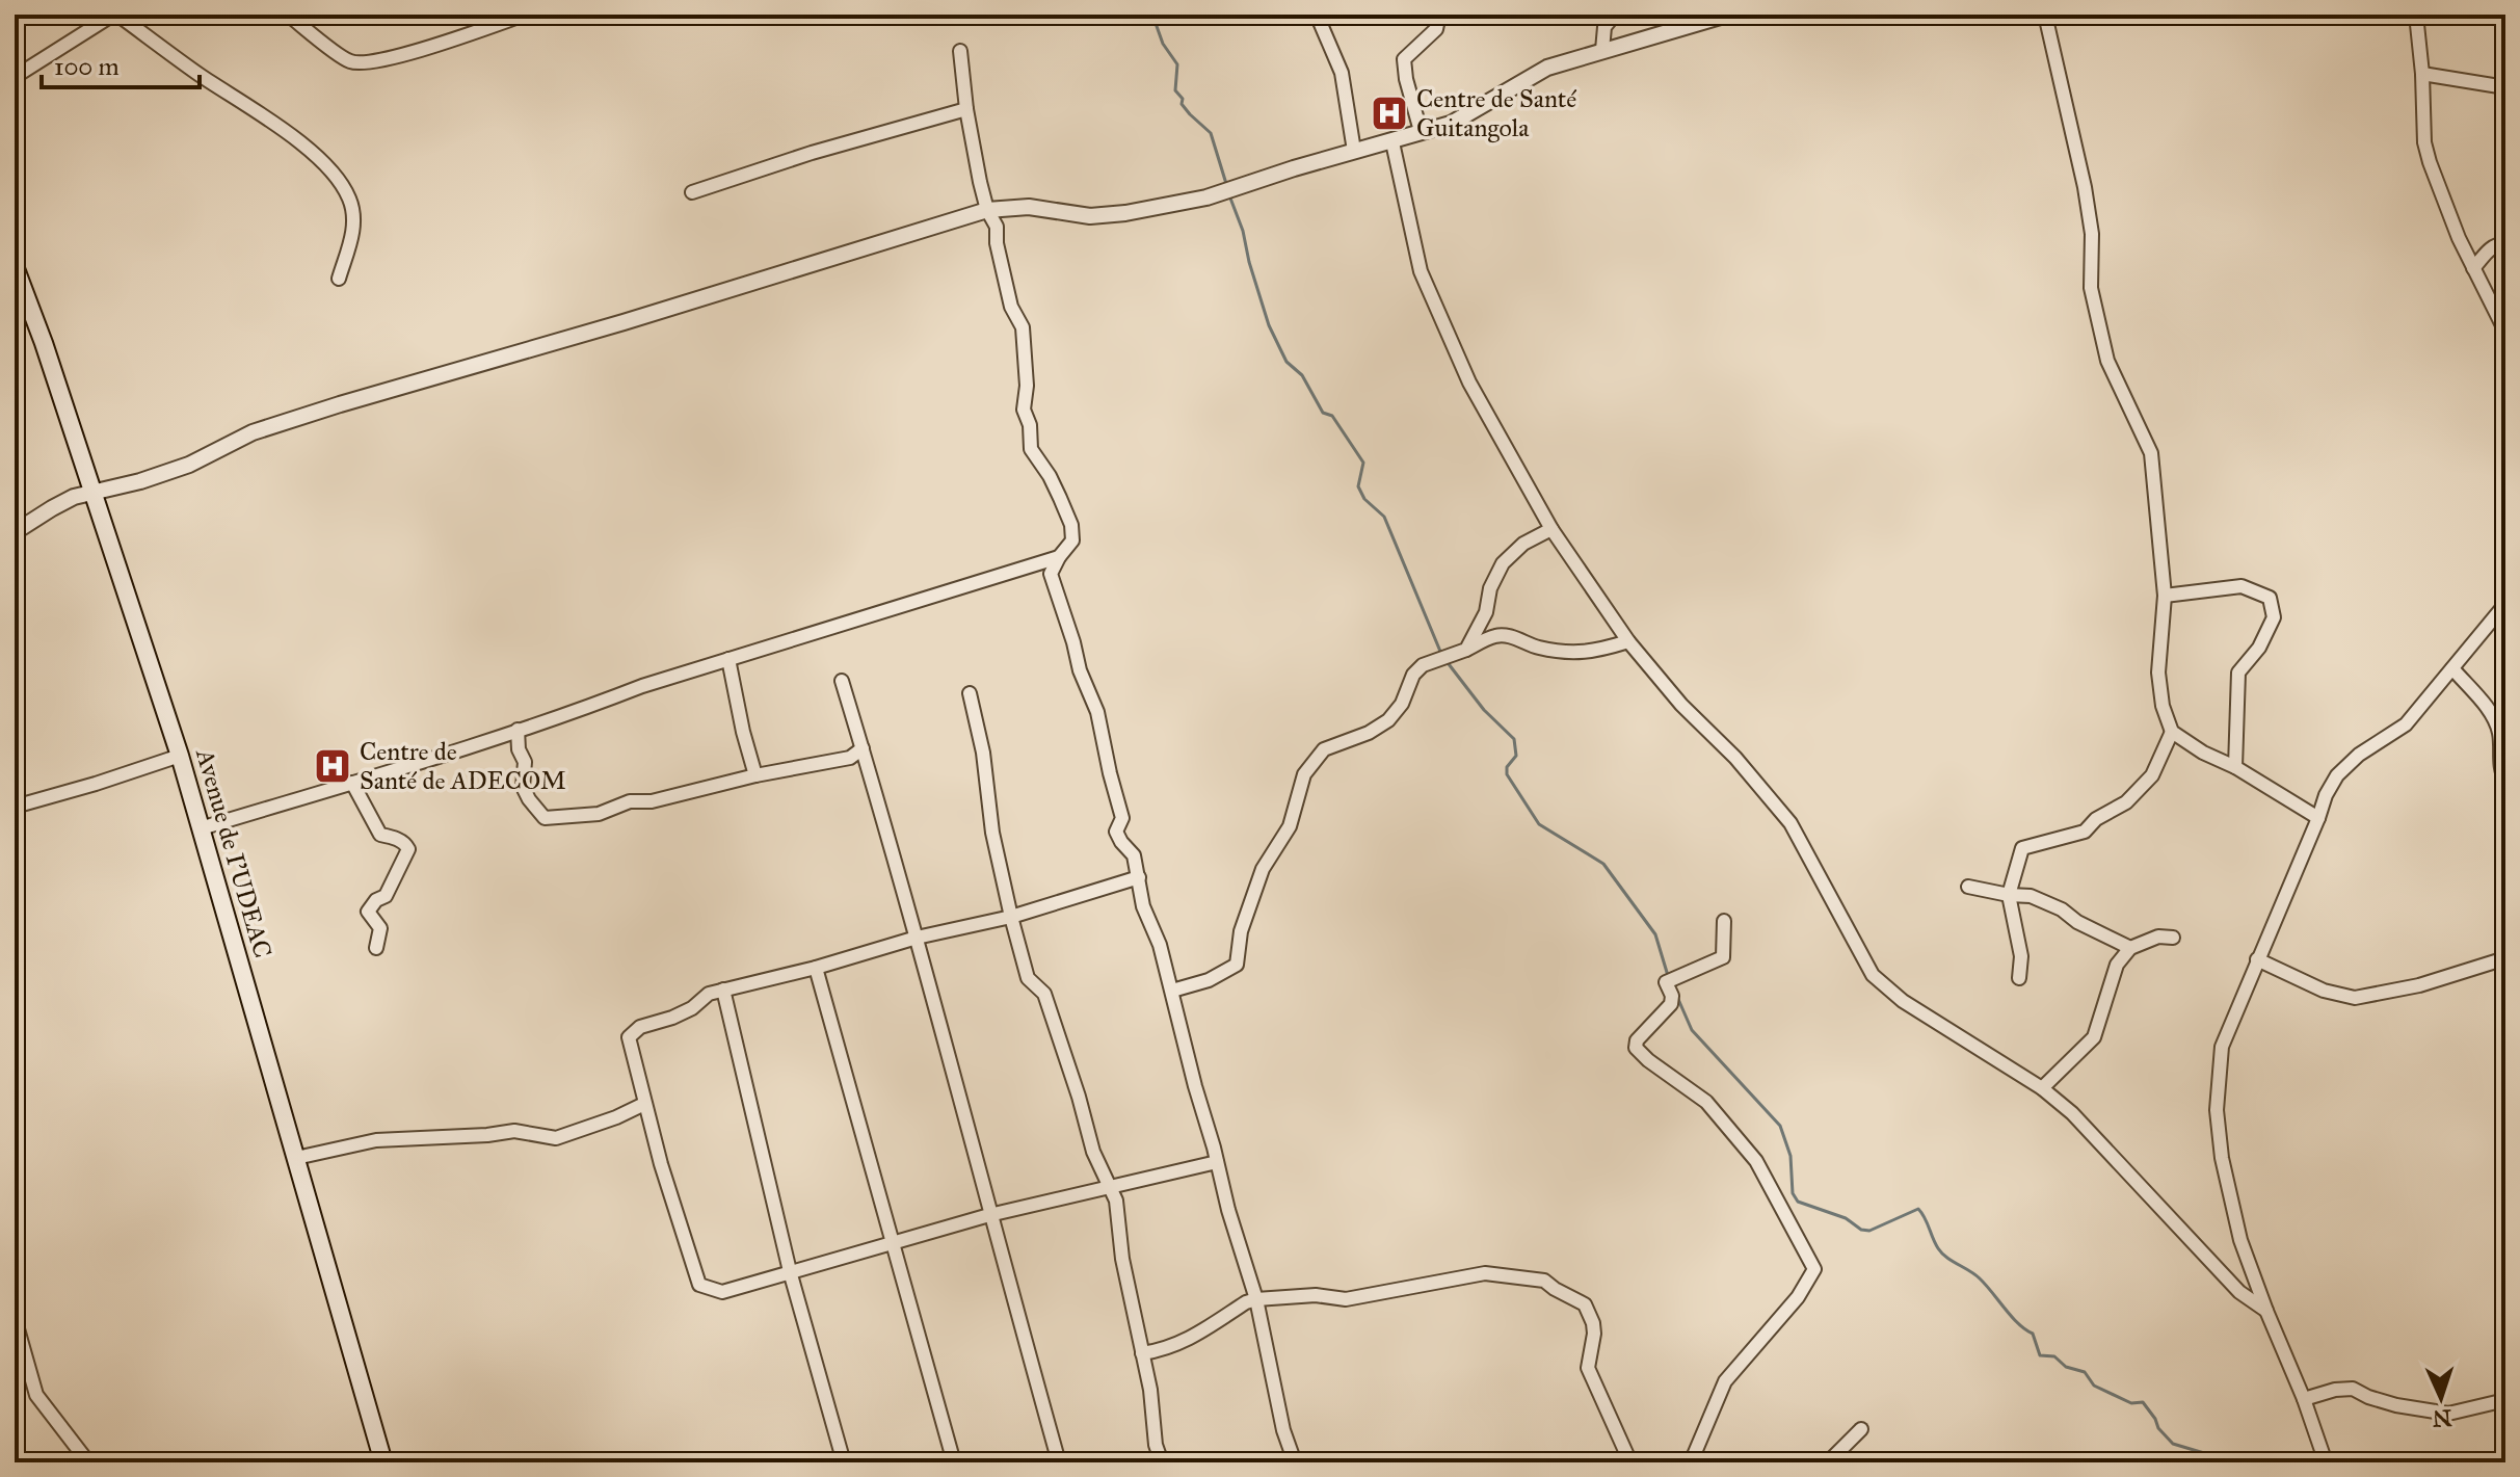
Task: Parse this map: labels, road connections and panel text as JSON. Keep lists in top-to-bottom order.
{
  "streets": {
    "main road": ["Avenue de I'UDEAC"]
  },
  "places": {
    "hospital": ["Centre de Santé Guitangola", "Centre de Santé de ADECOM"]
  },
  "scale_bar": "100 m",
  "north": "bottom"
}
